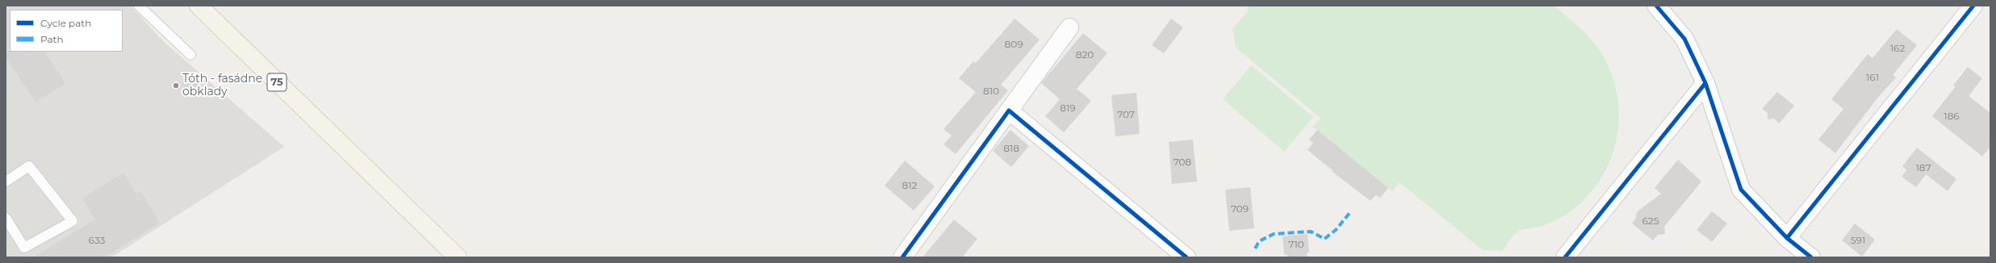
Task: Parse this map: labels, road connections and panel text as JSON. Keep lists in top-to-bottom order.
{
  "streets": {
    "main road": ["75"]
  },
  "places": ["Tóth - fasádne obklady"],
  "house_numbers": [
    "809",
    "162",
    "820",
    "161",
    "810",
    "819",
    "707",
    "186",
    "818",
    "708",
    "187",
    "812",
    "709",
    "625",
    "633",
    "591",
    "710"
  ],
  "legend": ["Cycle path", "Path"]
}
